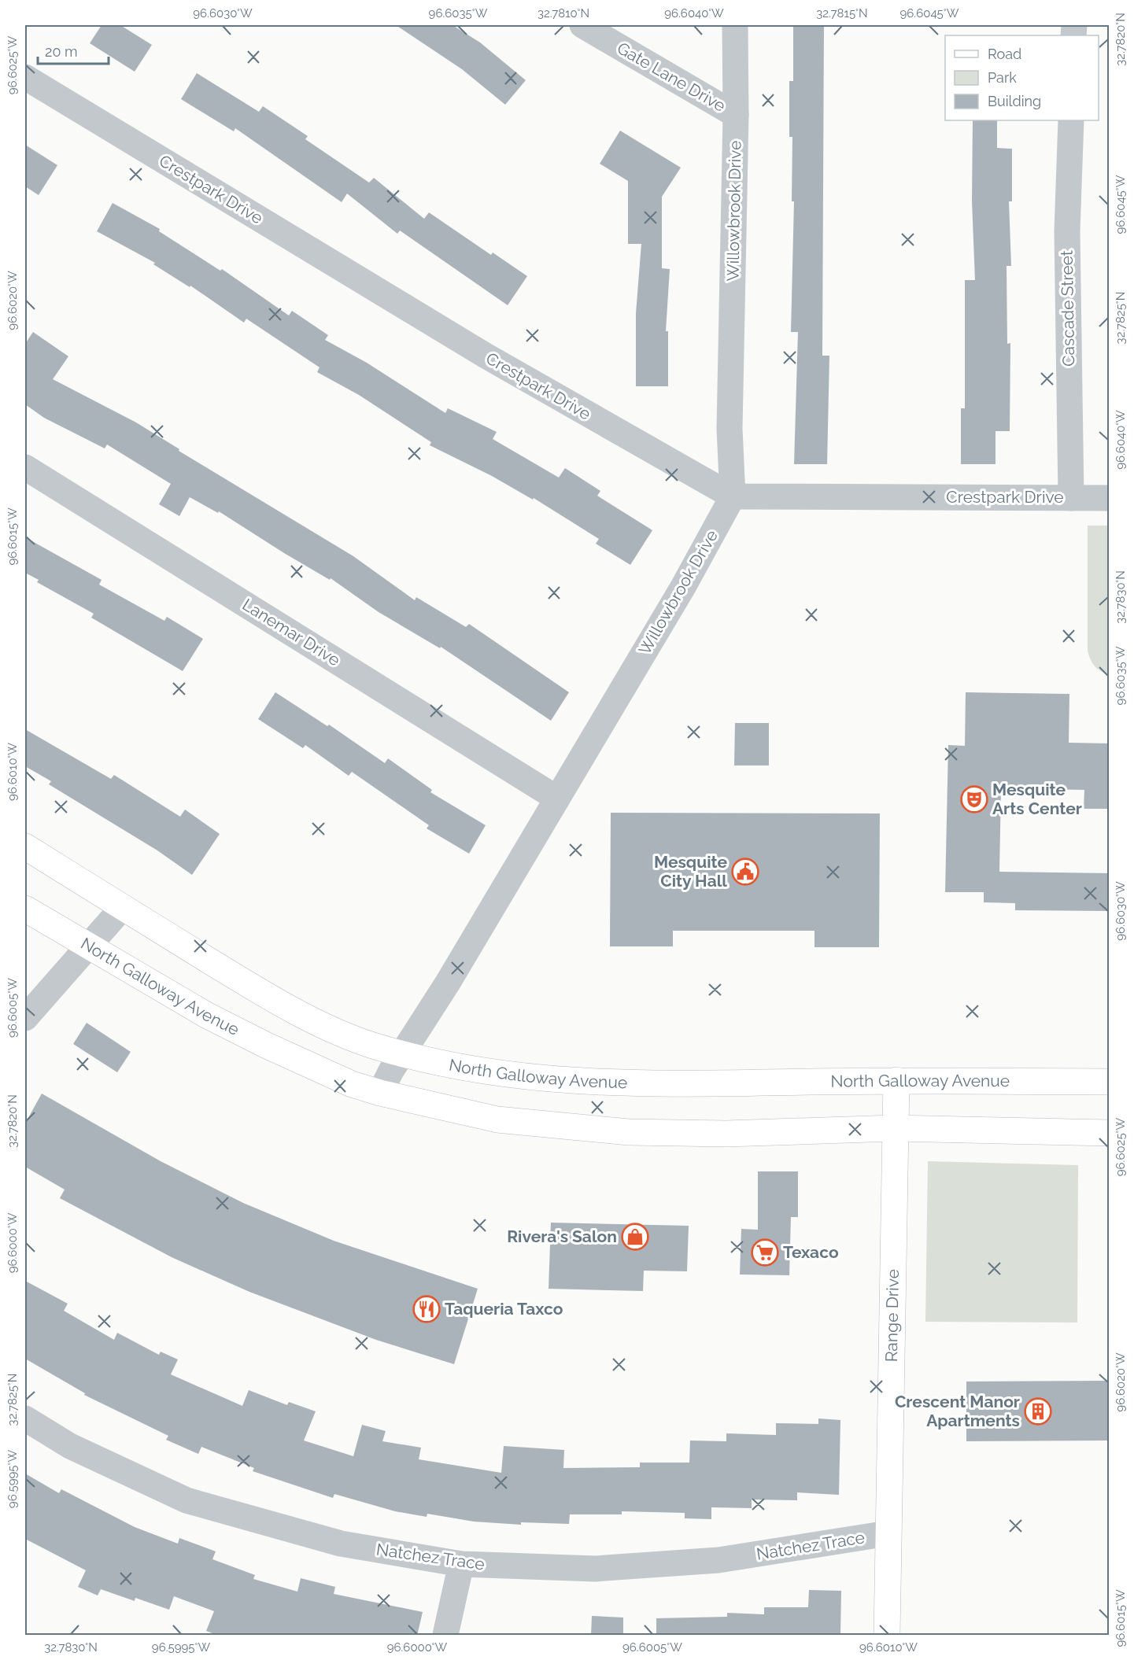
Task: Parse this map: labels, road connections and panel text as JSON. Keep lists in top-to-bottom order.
{
  "streets": {
    "main road": ["North Galloway Avenue", "Range Drive"],
    "street": [
      "Gate Lane Drive",
      "Crestpark Drive",
      "Willowbrook Drive",
      "Cascade Street",
      "Lanemar Drive",
      "Natchez Trace"
    ]
  },
  "crossings": [
    ["Gate Lane Drive", "Willowbrook Drive"],
    ["Crestpark Drive", "Willowbrook Drive"],
    ["Crestpark Drive", "Cascade Street"],
    ["Willowbrook Drive", "Lanemar Drive"],
    ["Willowbrook Drive", "North Galloway Avenue"],
    ["North Galloway Avenue", "Range Drive"],
    ["Range Drive", "Natchez Trace"]
  ],
  "places": {
    "theatre": ["Mesquite Arts Center"],
    "public building": ["Mesquite City Hall"],
    "shop": ["Rivera's Salon"],
    "supermarket": ["Texaco"],
    "restaurant": ["Taqueria Taxco"],
    "building": ["Crescent Manor Apartments"]
  },
  "legend": ["Road", "Park", "Building"],
  "scale_bar": "20 m",
  "coordinates": [
    "96.6030°W",
    "96.6035°W",
    "32.7810°N",
    "96.6040°W",
    "32.7815°N",
    "96.6045°W",
    "32.7820°N",
    "96.6025°W",
    "96.6020°W",
    "32.7825°N",
    "96.6015°W",
    "32.7830°N",
    "96.6010°W",
    "96.6005°W",
    "96.6000°W",
    "96.5995°W"
  ]
}
